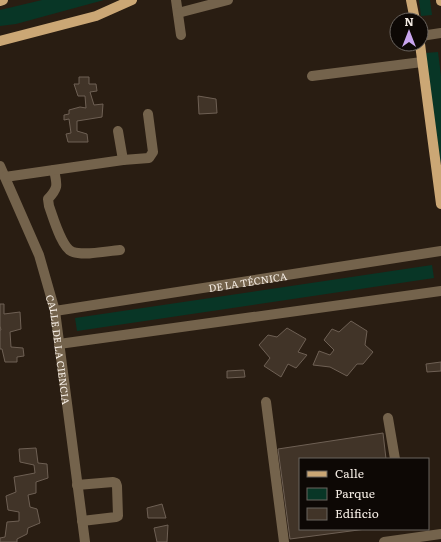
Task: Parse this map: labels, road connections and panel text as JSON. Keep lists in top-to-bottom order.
{
  "streets": {
    "street": ["DE LA TÉCNICA", "CALLE DE LA CIENCIA"]
  },
  "crossings": [
    ["DE LA TÉCNICA", "CALLE DE LA CIENCIA"]
  ],
  "legend": ["Calle", "Parque", "Edificio"],
  "north": "top"
}
